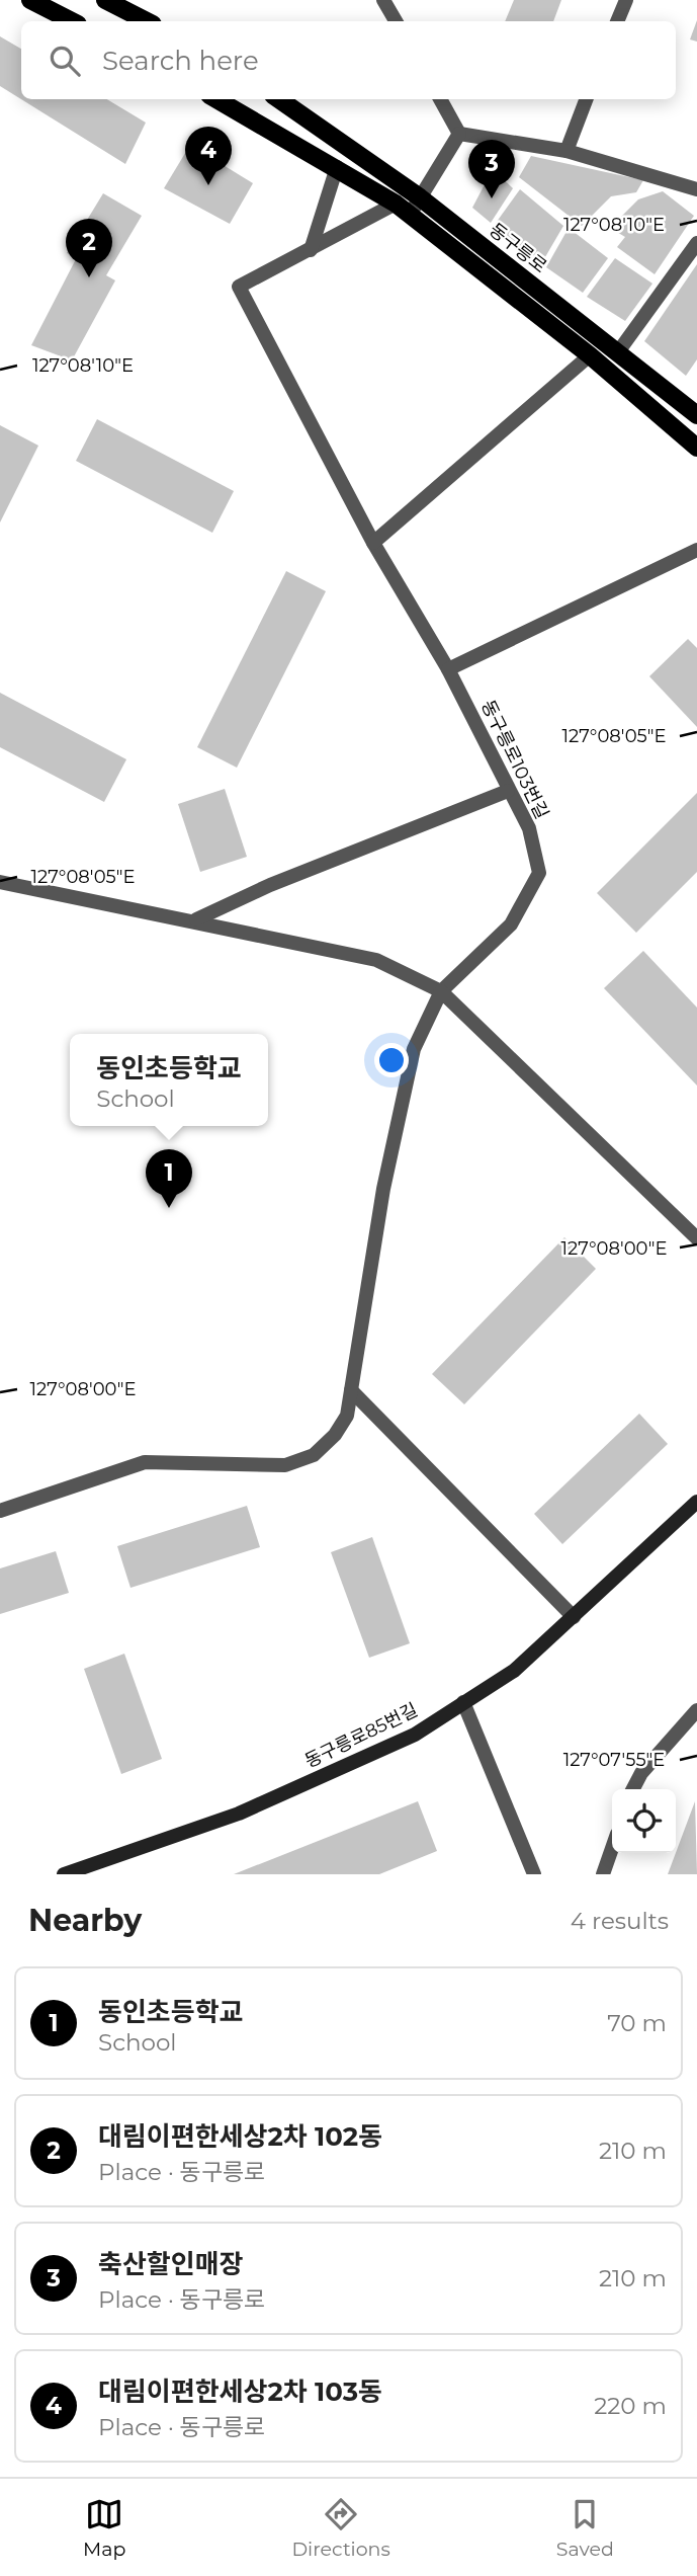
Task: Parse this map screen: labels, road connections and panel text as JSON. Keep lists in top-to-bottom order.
{
  "streets": {
    "main road": ["동구릉로"],
    "street": ["동구릉로103번길", "동구릉로85번길"]
  },
  "page": {
    "search": "Search here",
    "pins": [
      "4",
      "3",
      "2",
      "1"
    ],
    "popup": ["동인초등학교", "School"],
    "heading": ["Nearby", "4 results"],
    "list": [
      {
        "mark": "1",
        "name": "동인초등학교",
        "note": "School",
        "value": "70 m"
      },
      {
        "mark": "2",
        "name": "대림이편한세상2차 102동",
        "note": "Place · 동구릉로",
        "value": "210 m"
      },
      {
        "mark": "3",
        "name": "축산할인매장",
        "note": "Place · 동구릉로",
        "value": "210 m"
      },
      {
        "mark": "4",
        "name": "대림이편한세상2차 103동",
        "note": "Place · 동구릉로",
        "value": "220 m"
      }
    ],
    "nav": ["Map", "Directions", "Saved"]
  },
  "coordinates": [
    "127°08'10\"E",
    "127°08'05\"E",
    "127°08'00\"E",
    "127°07'55\"E"
  ]
}
